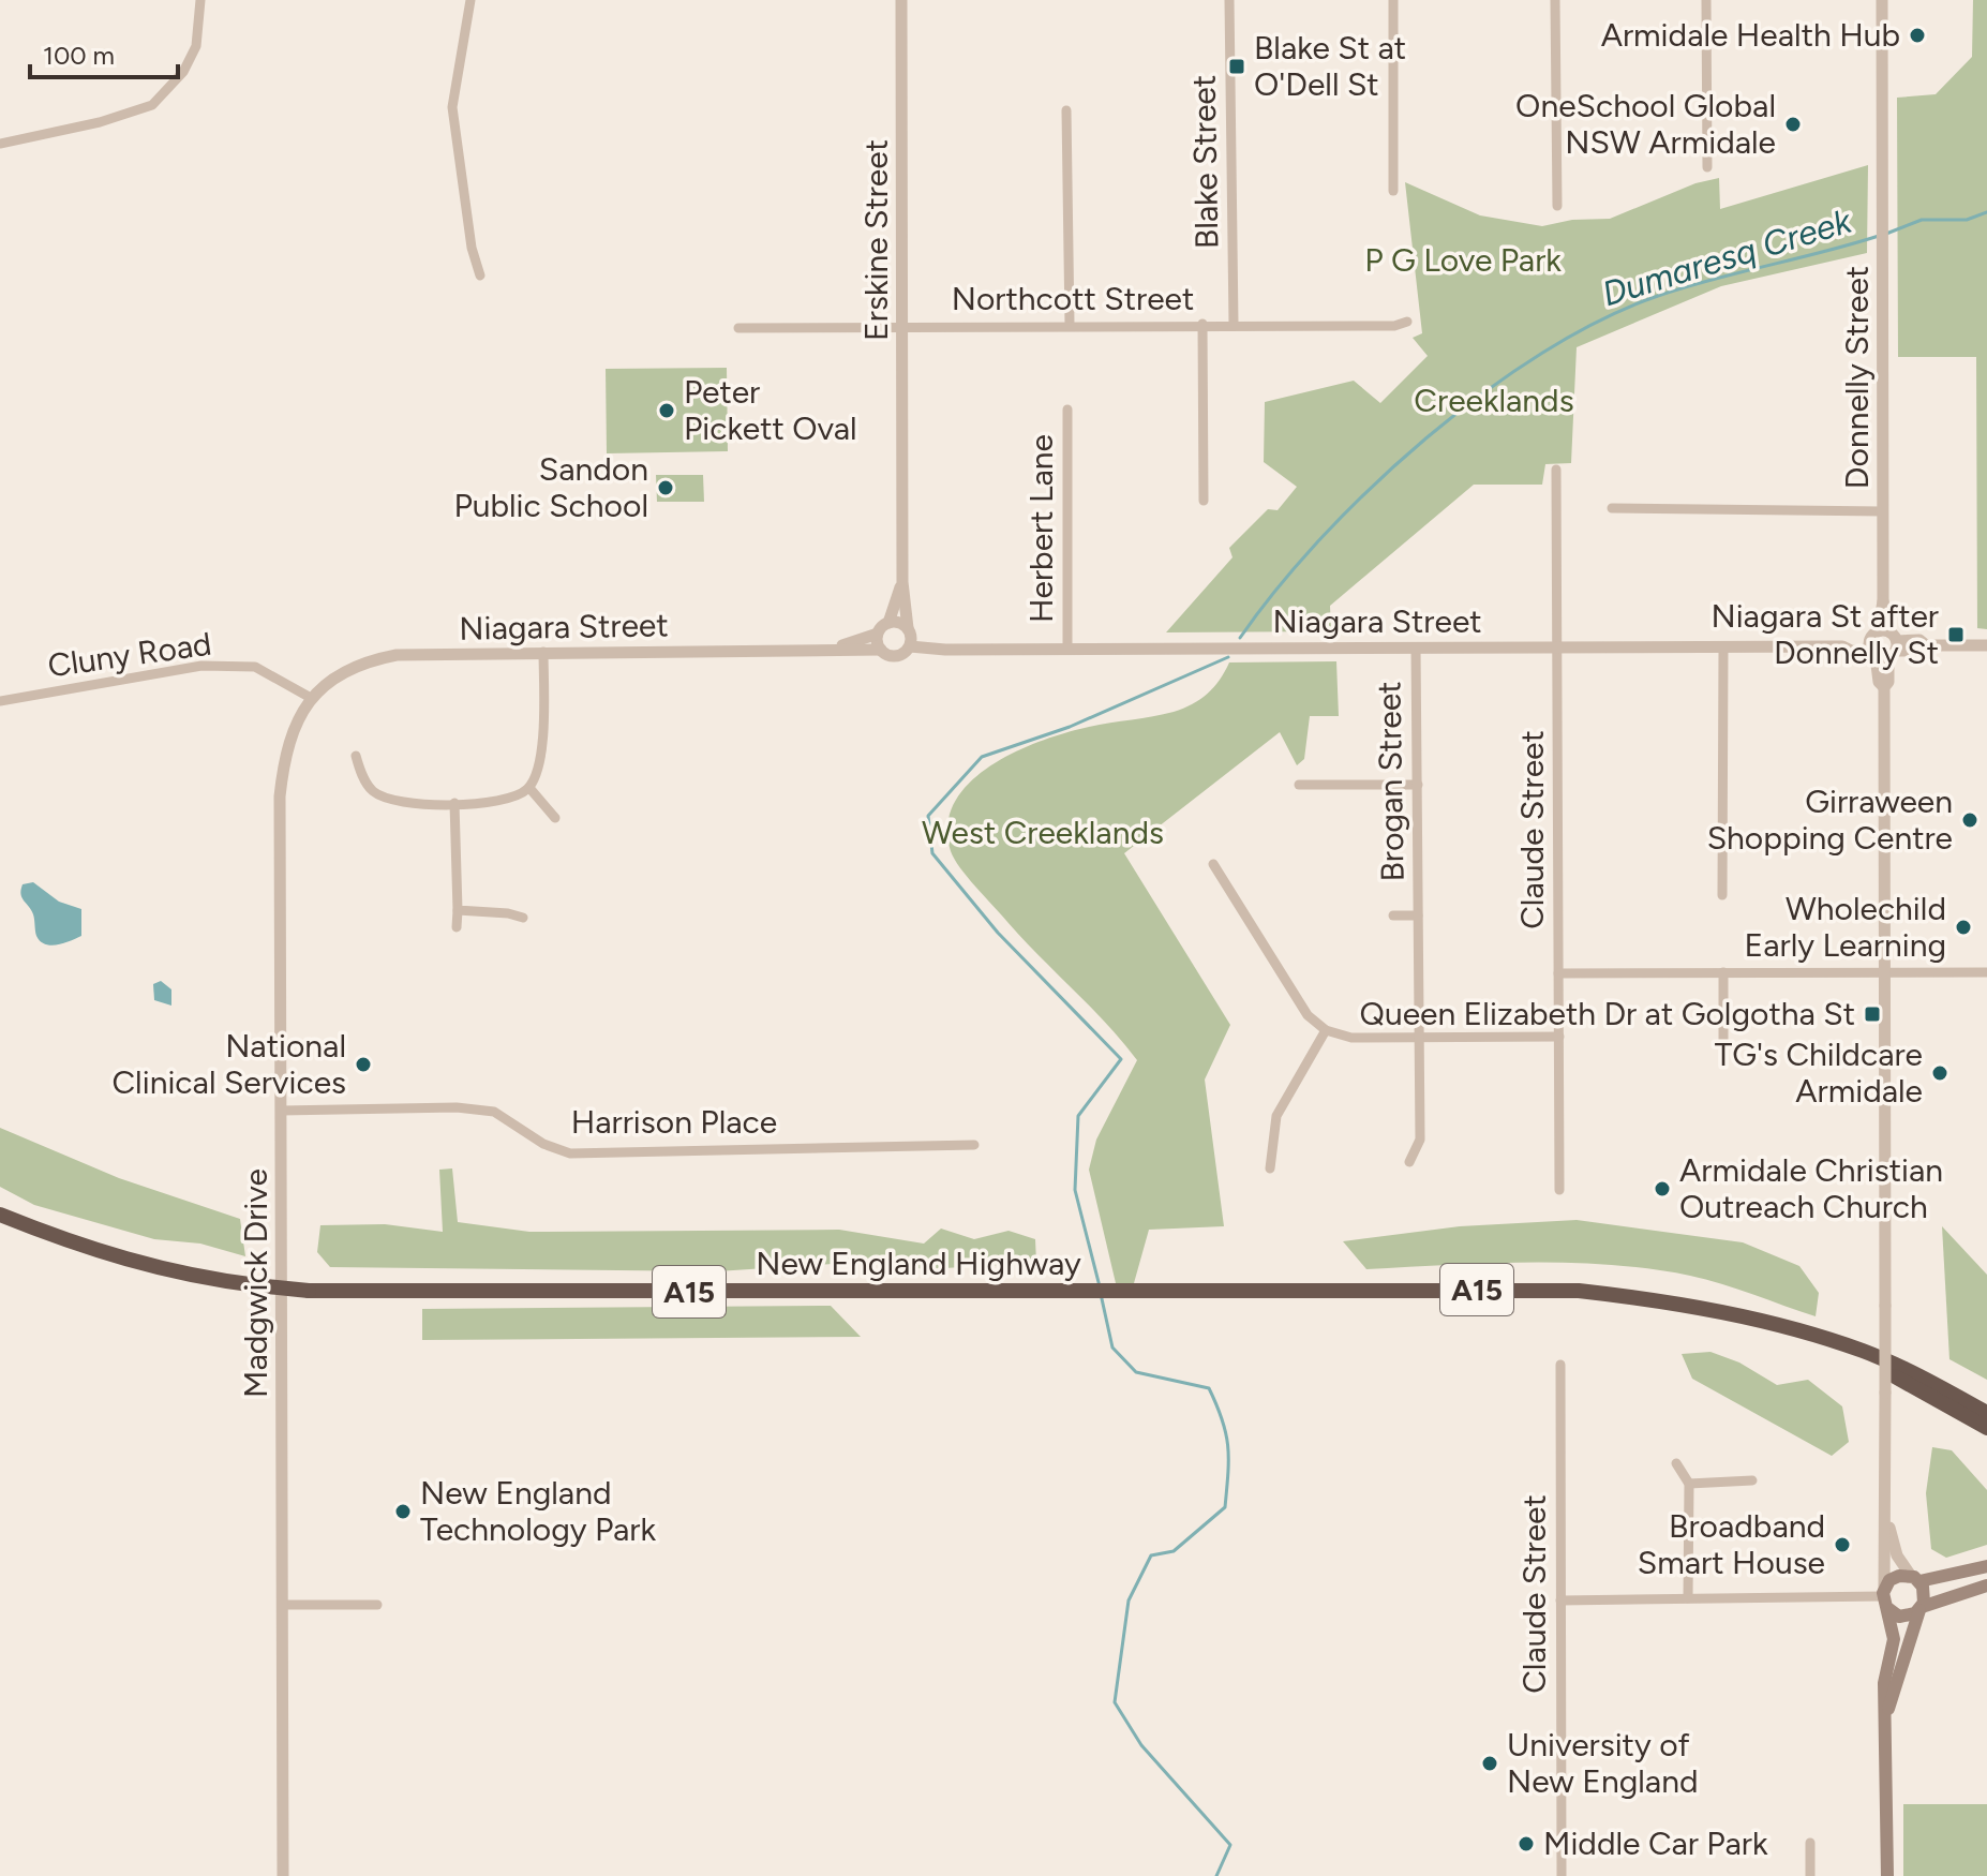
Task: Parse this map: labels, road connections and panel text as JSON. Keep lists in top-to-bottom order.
{
  "streets": {
    "highway": ["New England Highway", "A15"],
    "street": [
      "Blake Street",
      "Erskine Street",
      "Northcott Street",
      "Donnelly Street",
      "Herbert Lane",
      "Niagara Street",
      "Cluny Road",
      "Brogan Street",
      "Claude Street",
      "Harrison Place",
      "Madgwick Drive"
    ]
  },
  "crossings": [
    ["Blake Street", "Northcott Street"],
    ["Erskine Street", "Northcott Street"],
    ["Erskine Street", "Niagara Street"],
    ["Donnelly Street", "Niagara Street"],
    ["Herbert Lane", "Niagara Street"],
    ["Niagara Street", "Cluny Road"],
    ["Niagara Street", "Brogan Street"],
    ["Niagara Street", "Claude Street"],
    ["Niagara Street", "Madgwick Drive"],
    ["Cluny Road", "Madgwick Drive"],
    ["Harrison Place", "Madgwick Drive"]
  ],
  "water": ["Dumaresq Creek"],
  "parks": ["P G Love Park", "Creeklands", "West Creeklands"],
  "places": {
    "other": [
      "Armidale Health Hub",
      "OneSchool Global NSW Armidale",
      "Peter Pickett Oval",
      "Sandon Public School",
      "Girraween Shopping Centre",
      "Wholechild Early Learning",
      "National Clinical Services",
      "TG's Childcare Armidale",
      "Armidale Christian Outreach Church",
      "New England Technology Park",
      "Broadband Smart House",
      "University of New England",
      "Middle Car Park"
    ],
    "transit": ["Blake St at O'Dell St", "Niagara St after Donnelly St", "Queen Elizabeth Dr at Golgotha St"]
  },
  "scale_bar": "100 m"
}
